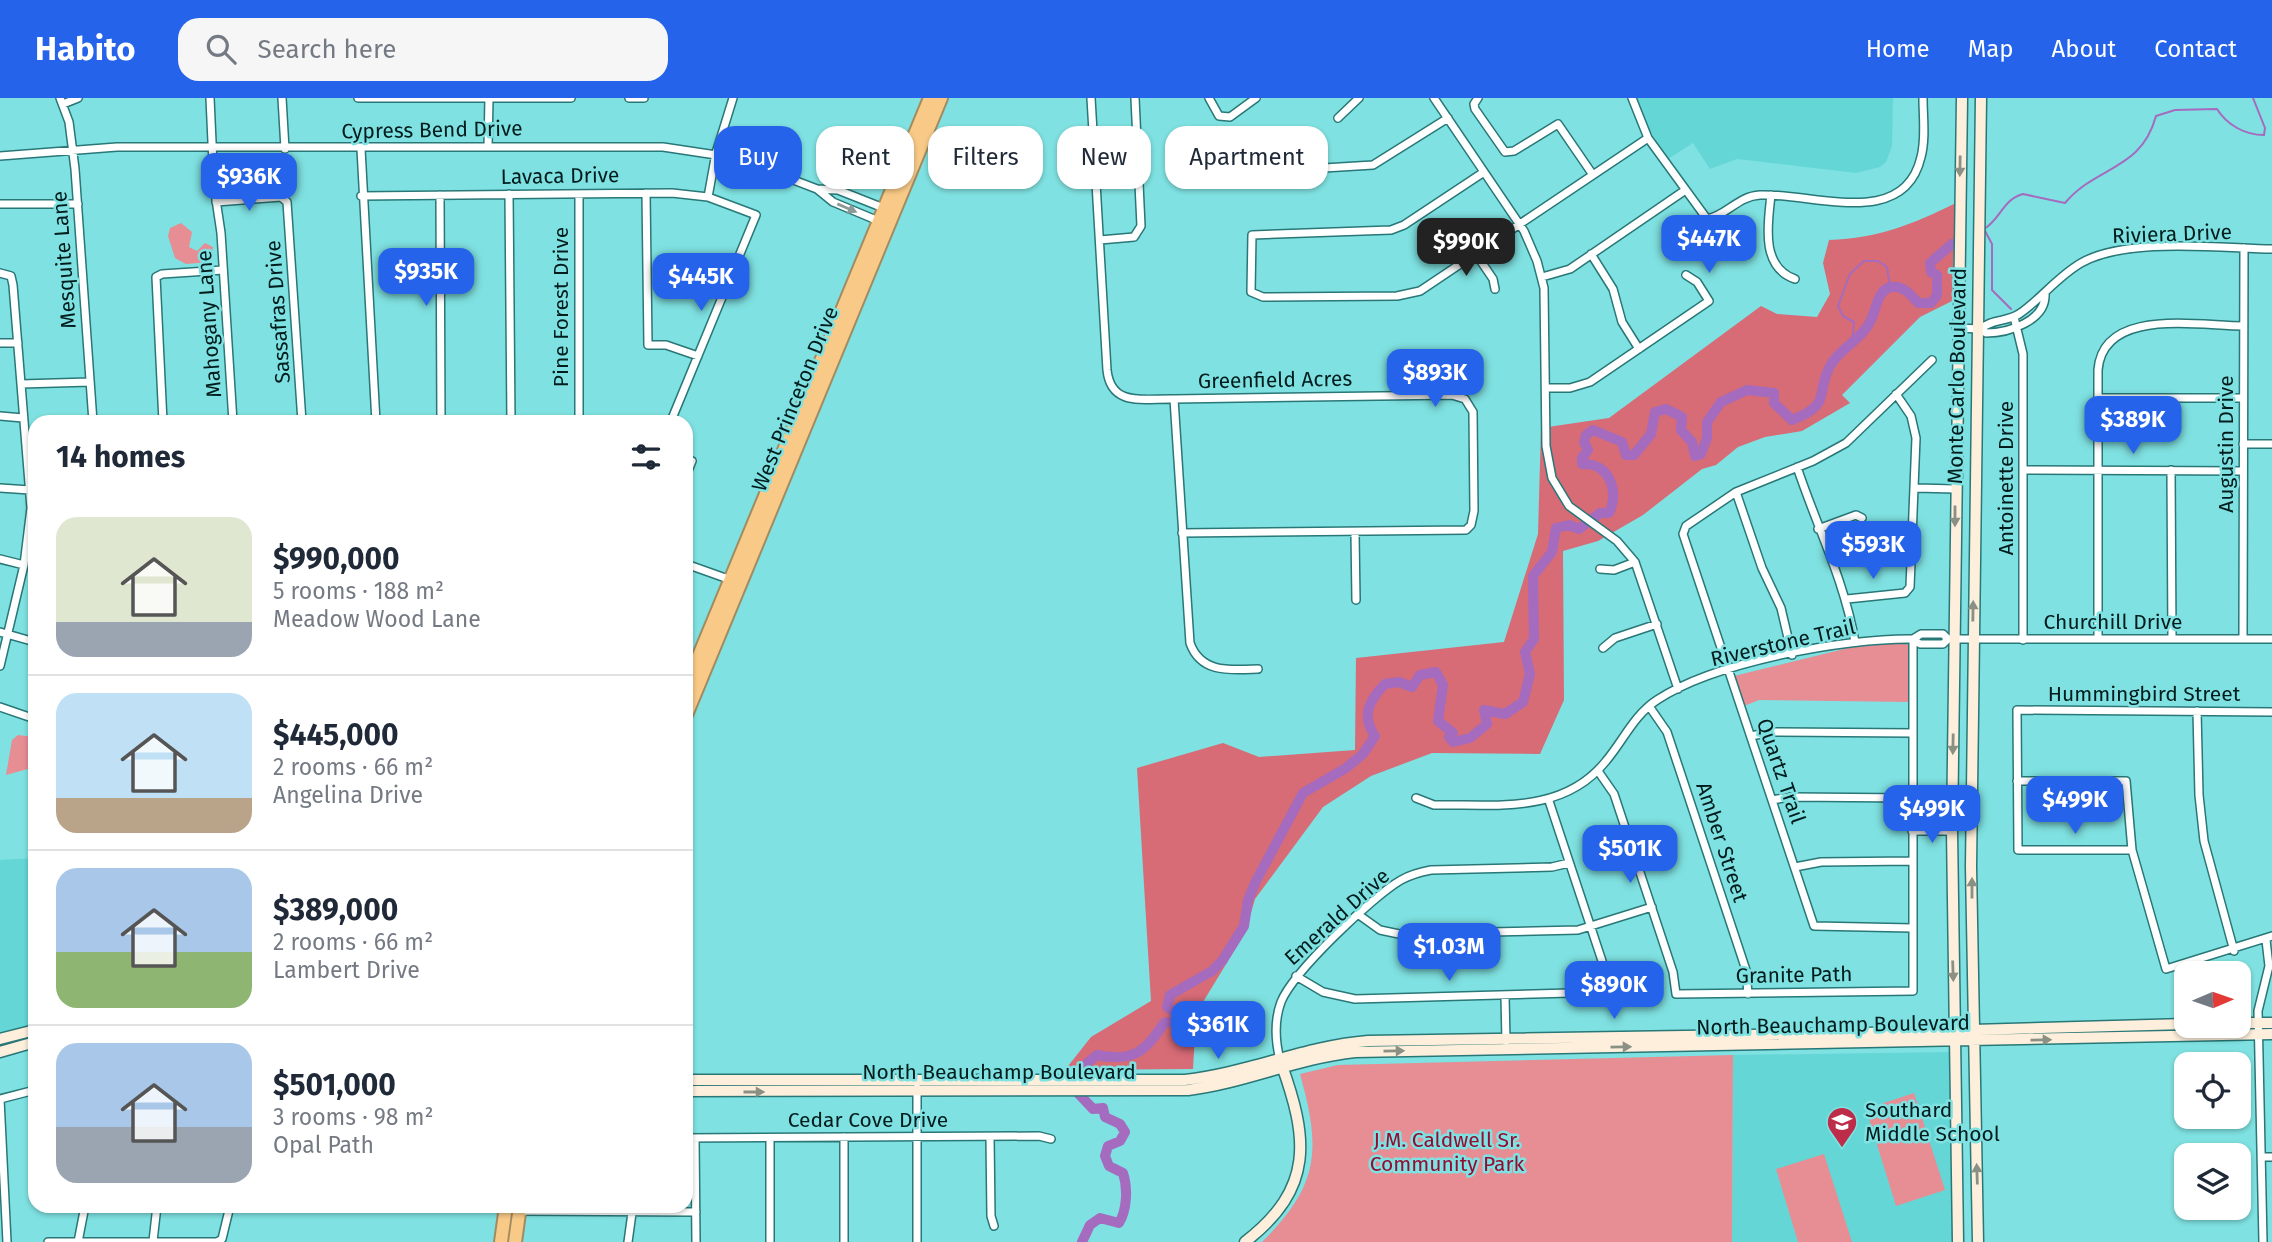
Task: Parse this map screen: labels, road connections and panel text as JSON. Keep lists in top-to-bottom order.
{
  "streets": {
    "highway": ["West Princeton Drive"],
    "street": [
      "Cypress Bend Drive",
      "Lavaca Drive",
      "Riviera Drive",
      "Mesquite Lane",
      "Pine Forest Drive",
      "Sassafras Drive",
      "Mahogany Lane",
      "Monte Carlo Boulevard",
      "Greenfield Acres",
      "Augustin Drive",
      "Antoinette Drive",
      "Churchill Drive",
      "Riverstone Trail",
      "Hummingbird Street",
      "Quartz Trail",
      "Amber Street",
      "Emerald Drive",
      "Granite Path",
      "North Beauchamp Boulevard",
      "Cedar Cove Drive"
    ]
  },
  "crossings": [
    ["Cypress Bend Drive", "Mesquite Lane"],
    ["Cypress Bend Drive", "Mahogany Lane"],
    ["Cypress Bend Drive", "West Princeton Drive"],
    ["Lavaca Drive", "Pine Forest Drive"],
    ["Riviera Drive", "Monte Carlo Boulevard"],
    ["Riviera Drive", "Augustin Drive"],
    ["Riviera Drive", "Antoinette Drive"],
    ["Sassafras Drive", "Mahogany Lane"],
    ["Monte Carlo Boulevard", "Churchill Drive"],
    ["Monte Carlo Boulevard", "Riverstone Trail"],
    ["Monte Carlo Boulevard", "North Beauchamp Boulevard"],
    ["Augustin Drive", "Churchill Drive"],
    ["Antoinette Drive", "Churchill Drive"],
    ["Churchill Drive", "Riverstone Trail"],
    ["Riverstone Trail", "Quartz Trail"],
    ["Riverstone Trail", "Amber Street"],
    ["Quartz Trail", "Granite Path"],
    ["Amber Street", "Granite Path"],
    ["Emerald Drive", "North Beauchamp Boulevard"]
  ],
  "parks": ["J.M. Caldwell Sr. Community Park"],
  "places": {
    "school or university": ["Southard Middle School"]
  },
  "north": "right",
  "page": {
    "header": "Habito",
    "search": "Search here",
    "nav": [
      "Home",
      "Map",
      "About",
      "Contact"
    ],
    "chip": [
      "Buy",
      "Rent",
      "Filters",
      "New",
      "Apartment"
    ],
    "price": [
      "$936K",
      "$447K",
      "$990K",
      "$935K",
      "$445K",
      "$893K",
      "$389K",
      "$593K",
      "$499K",
      "$499K",
      "$501K",
      "$1.03M",
      "$890K",
      "$361K"
    ],
    "heading": "14 homes",
    "list": [
      {
        "name": "$990,000",
        "note": "5 rooms · 188 m² · Meadow Wood Lane"
      },
      {
        "name": "$445,000",
        "note": "2 rooms · 66 m² · Angelina Drive"
      },
      {
        "name": "$389,000",
        "note": "2 rooms · 66 m² · Lambert Drive"
      },
      {
        "name": "$501,000",
        "note": "3 rooms · 98 m² · Opal Path"
      }
    ]
  }
}
